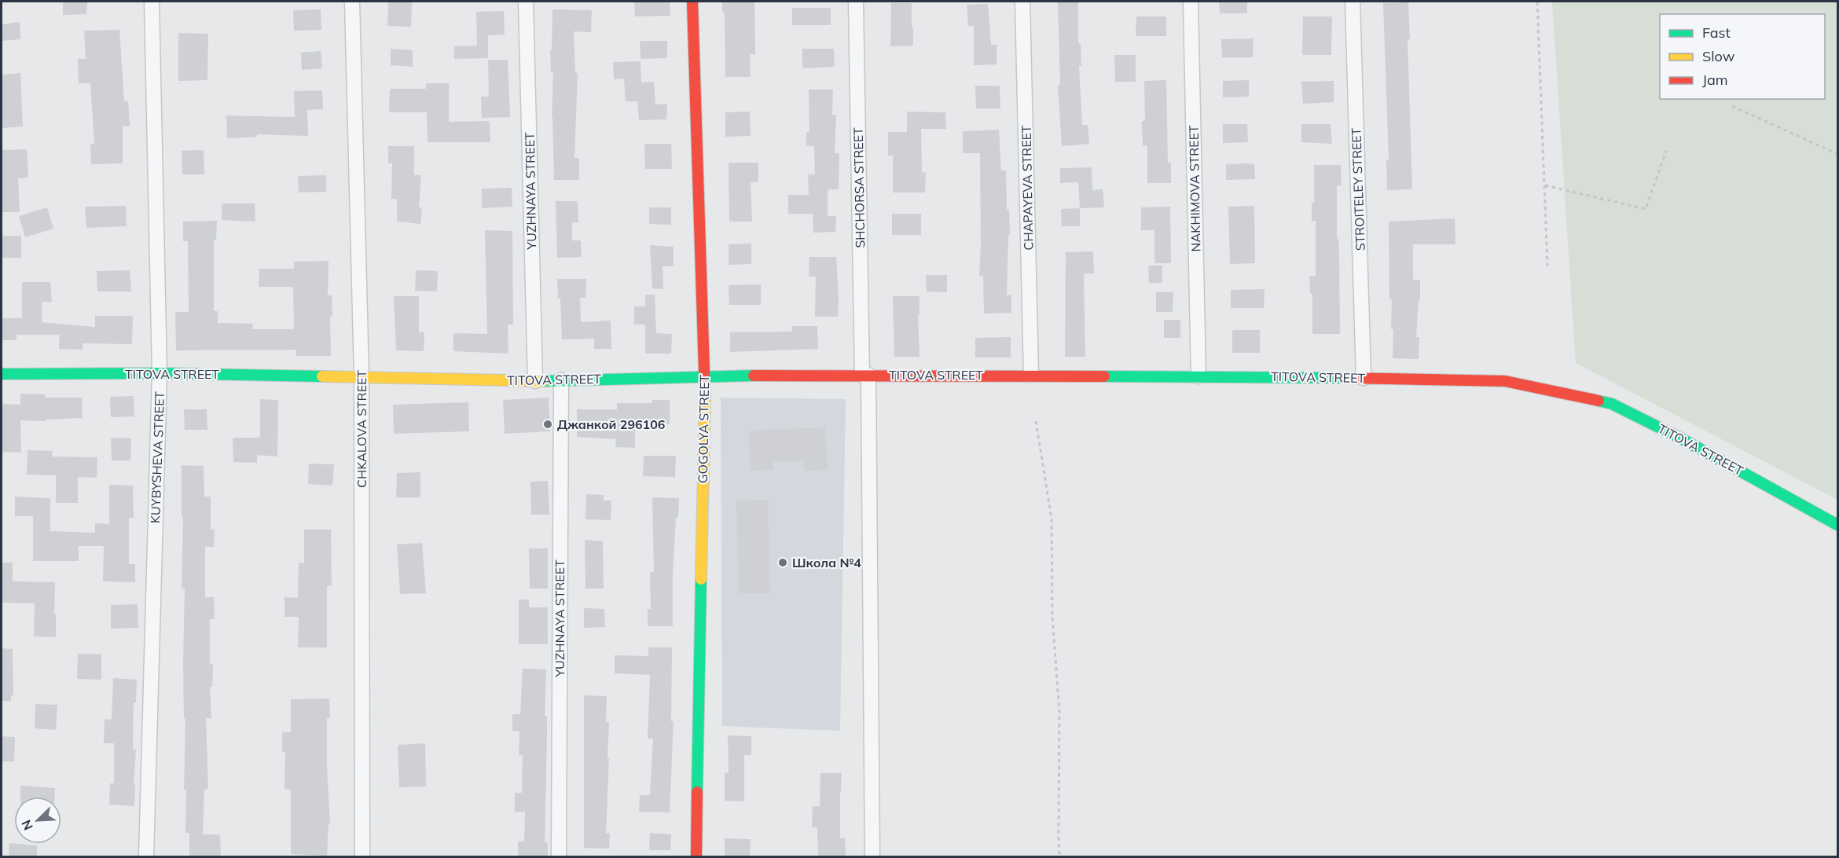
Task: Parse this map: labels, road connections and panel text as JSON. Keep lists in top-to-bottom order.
{
  "streets": {
    "main road": ["TITOVA STREET", "GOGOLYA STREET"],
    "street": [
      "SHCHORSA STREET",
      "CHAPAYEVA STREET",
      "NAKHIMOVA STREET",
      "STROITELEY STREET",
      "YUZHNAYA STREET",
      "CHKALOVA STREET",
      "KUYBYSHEVA STREET"
    ]
  },
  "crossings": [
    ["SHCHORSA STREET", "TITOVA STREET"],
    ["CHAPAYEVA STREET", "TITOVA STREET"],
    ["NAKHIMOVA STREET", "TITOVA STREET"],
    ["STROITELEY STREET", "TITOVA STREET"],
    ["YUZHNAYA STREET", "TITOVA STREET"],
    ["TITOVA STREET", "CHKALOVA STREET"],
    ["TITOVA STREET", "GOGOLYA STREET"],
    ["TITOVA STREET", "KUYBYSHEVA STREET"]
  ],
  "places": ["Джанкой 296106", "Школа №4"],
  "legend": ["Fast", "Slow", "Jam"],
  "north": "bottom left"
}
